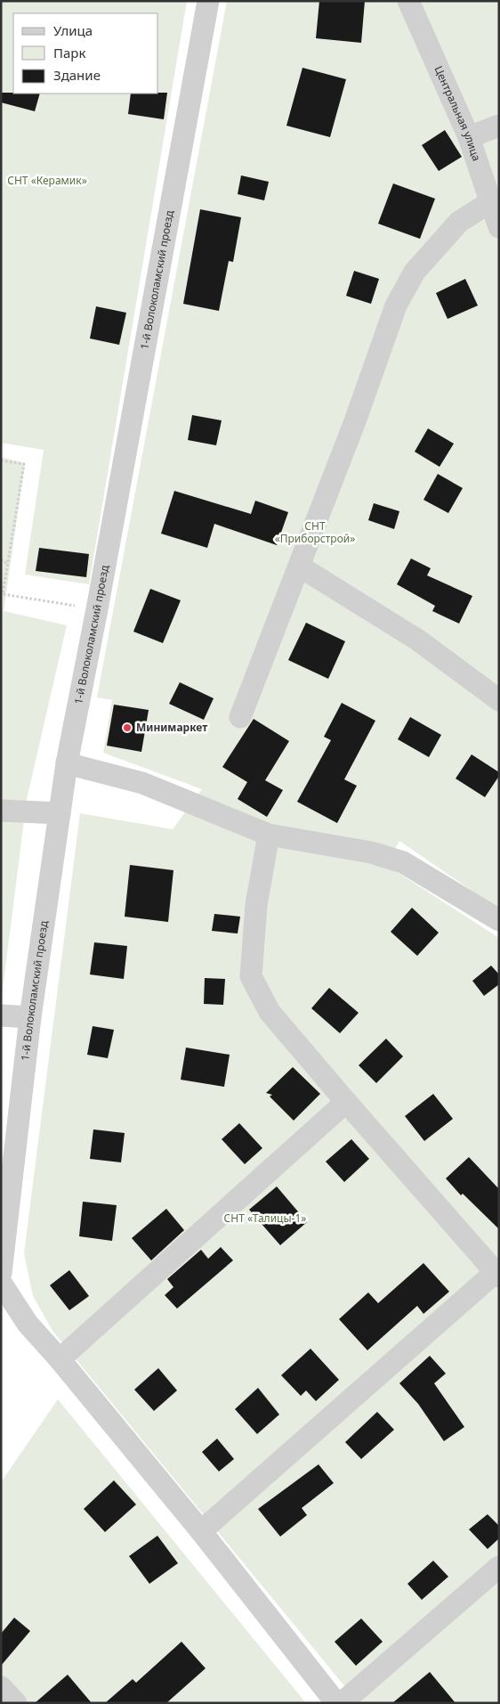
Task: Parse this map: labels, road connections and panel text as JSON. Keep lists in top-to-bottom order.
{
  "streets": {
    "street": ["Центральная улица", "1-й Волоколамский проезд"]
  },
  "parks": ["СНТ «Керамик»", "СНТ «Приборстрой»", "СНТ «Талицы-1»"],
  "places": ["Минимаркет"],
  "legend": ["Улица", "Парк", "Здание"]
}
